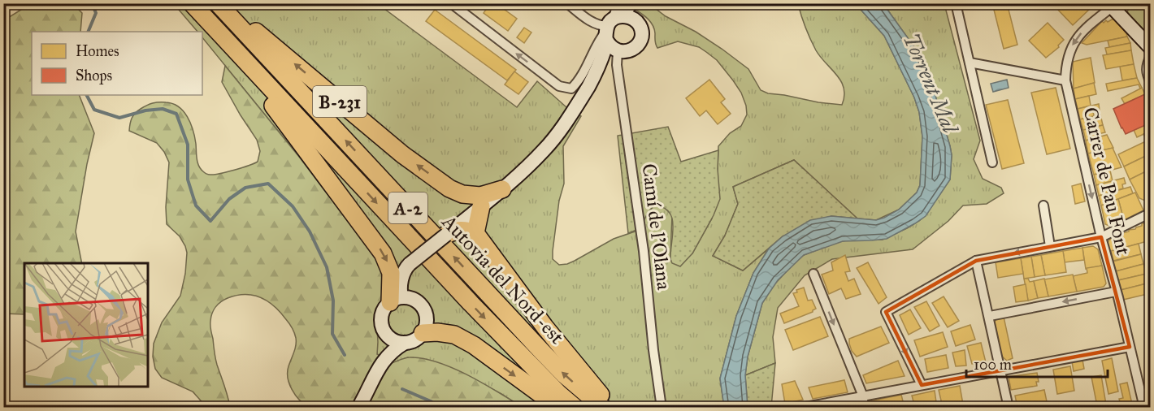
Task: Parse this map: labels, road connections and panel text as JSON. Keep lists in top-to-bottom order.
{
  "streets": {
    "highway": ["B-231", "A-2", "Autovia del Nord-est"],
    "street": ["Carrer de Pau Font", "Camí de l'Olana"]
  },
  "crossings": [
    ["B-231", "Camí de l'Olana"],
    ["B-231", "Autovia del Nord-est"]
  ],
  "one_way": ["Carrer de Pau Font"],
  "water": ["Torrent Mal"],
  "legend": ["Homes", "Shops"],
  "scale_bar": "100 m"
}
